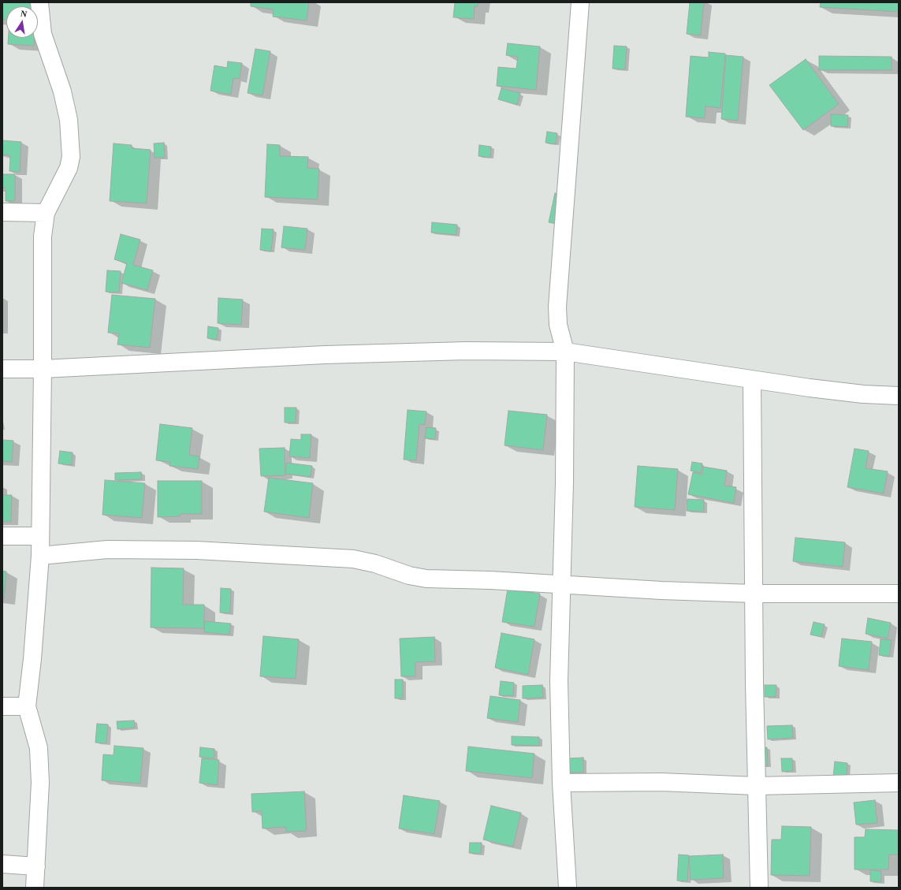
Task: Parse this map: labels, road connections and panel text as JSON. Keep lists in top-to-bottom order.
{
  "north": "top"
}
